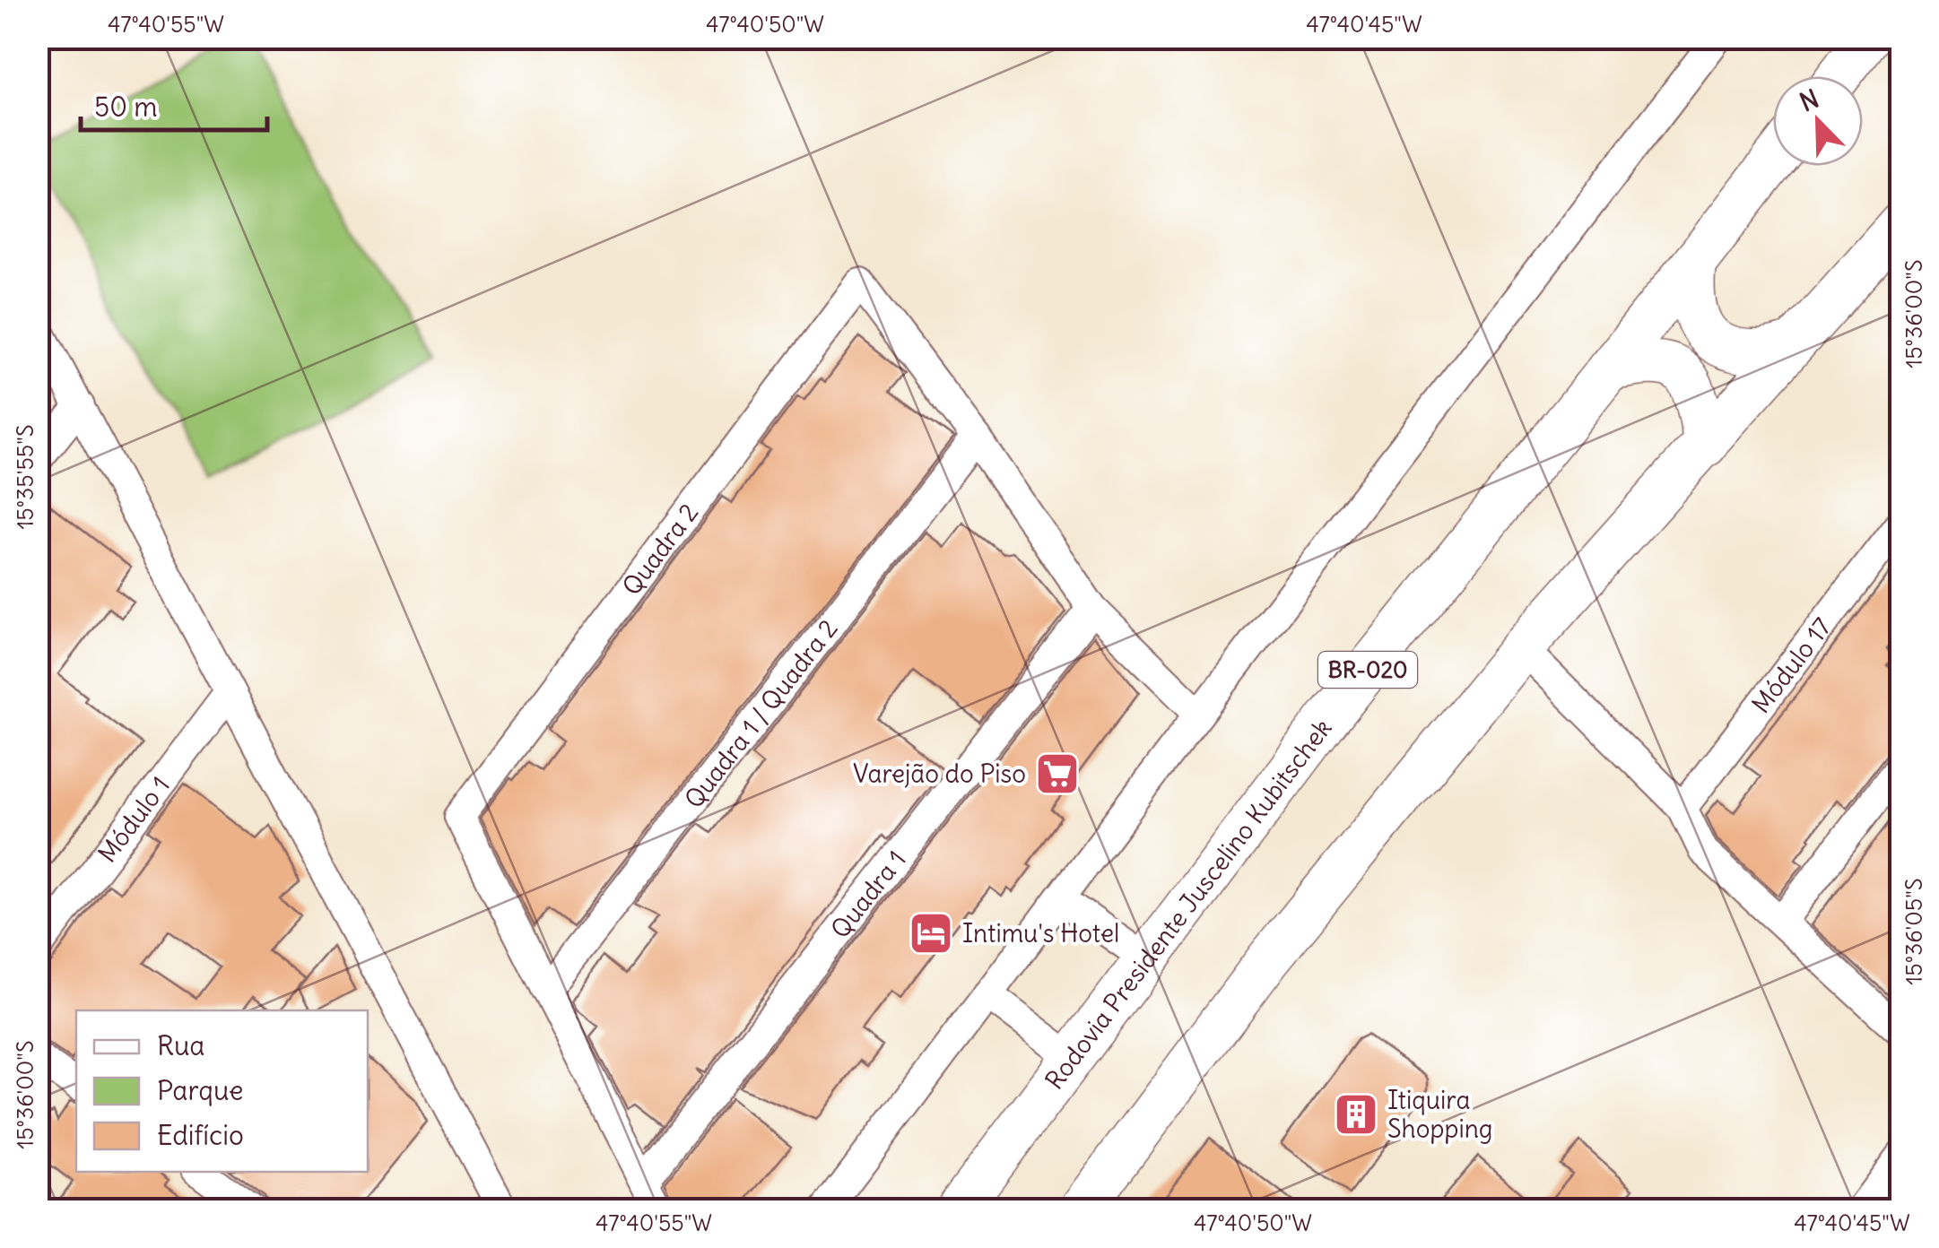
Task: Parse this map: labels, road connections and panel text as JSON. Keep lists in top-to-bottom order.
{
  "streets": {
    "highway": ["BR-020", "Rodovia Presidente Juscelino Kubitschek"],
    "street": [
      "Quadra 2",
      "Módulo 17",
      "Quadra 1 / Quadra 2",
      "Módulo 1",
      "Quadra 1"
    ]
  },
  "crossings": [
    ["Quadra 2", "Quadra 1 / Quadra 2"]
  ],
  "places": {
    "supermarket": ["Varejão do Piso"],
    "hotel": ["Intimu's Hotel"],
    "building": ["Itiquira Shopping"]
  },
  "legend": ["Rua", "Parque", "Edifício"],
  "scale_bar": "50 m",
  "north": "top left",
  "coordinates": [
    "47°40'55\"W",
    "47°40'50\"W",
    "47°40'45\"W",
    "15°36'00\"S",
    "15°35'55\"S",
    "15°36'05\"S"
  ]
}
